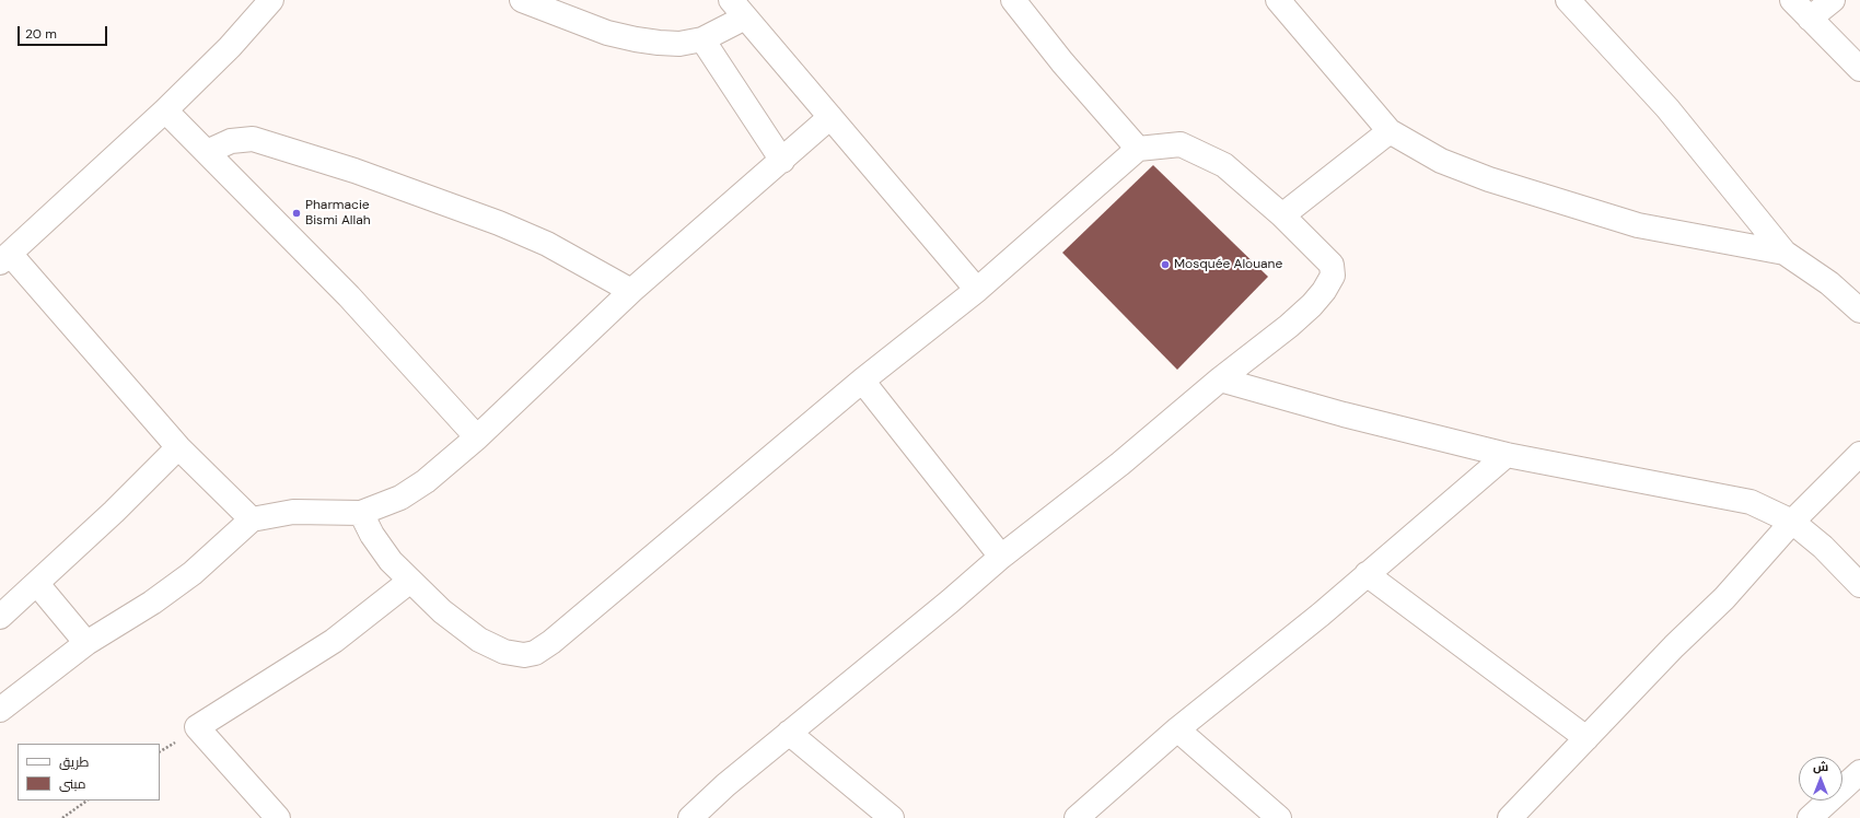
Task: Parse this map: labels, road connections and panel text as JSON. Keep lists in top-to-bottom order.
{
  "places": ["Pharmacie Bismi Allah", "Mosquée Alouane"],
  "legend": ["طريق", "مبنى"],
  "scale_bar": "20 m",
  "north": "top"
}
